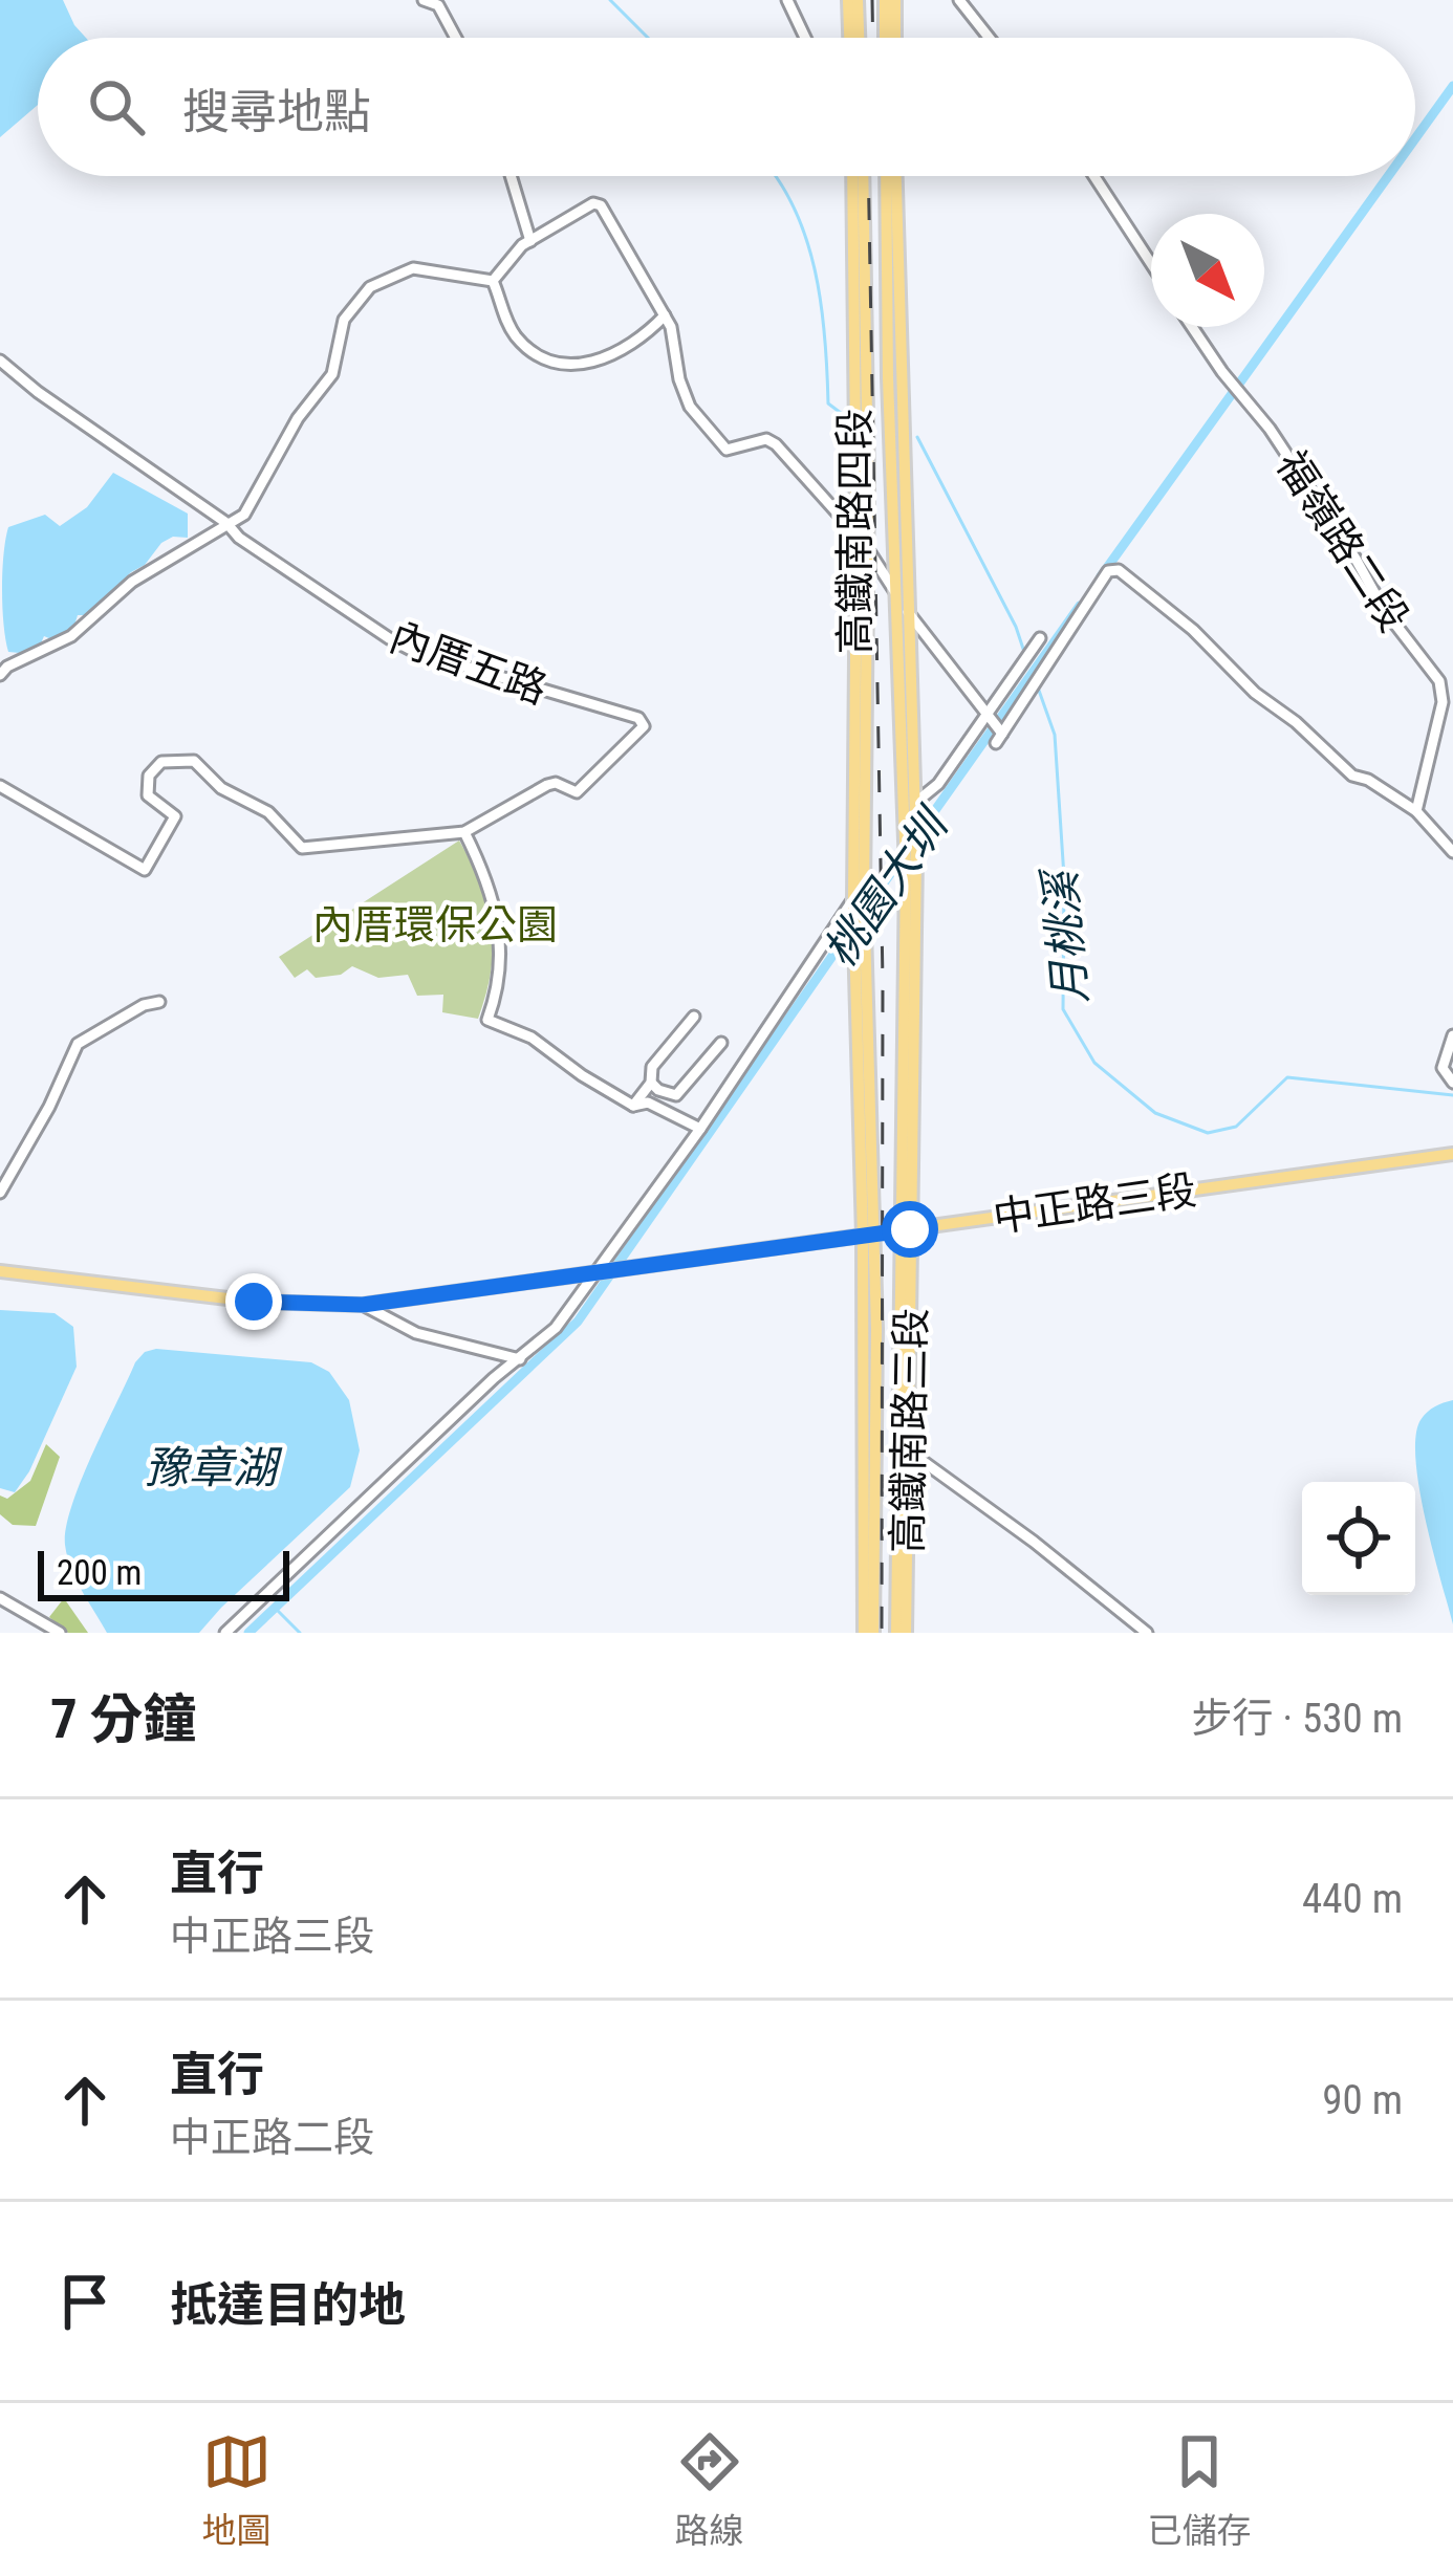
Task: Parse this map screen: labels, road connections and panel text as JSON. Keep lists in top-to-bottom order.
{
  "streets": {
    "main road": ["高鐵南路四段", "中正路三段", "高鐵南路三段"],
    "street": ["福嶺路二段", "內厝五路"]
  },
  "crossings": [
    ["高鐵南路四段", "中正路三段"],
    ["高鐵南路四段", "高鐵南路三段"],
    ["中正路三段", "高鐵南路三段"]
  ],
  "water": ["桃園大圳", "月桃溪", "豫章湖"],
  "parks": ["內厝環保公園"],
  "scale_bar": "200 m",
  "north": "bottom right",
  "page": {
    "search": "搜尋地點",
    "scale": "200 m",
    "heading": ["7 分鐘", "步行 · 530 m"],
    "list": [
      ["直行", "中正路三段", "440 m"],
      ["直行", "中正路二段", "90 m"],
      "抵達目的地"
    ],
    "nav": ["地圖", "路線", "已儲存"]
  }
}
